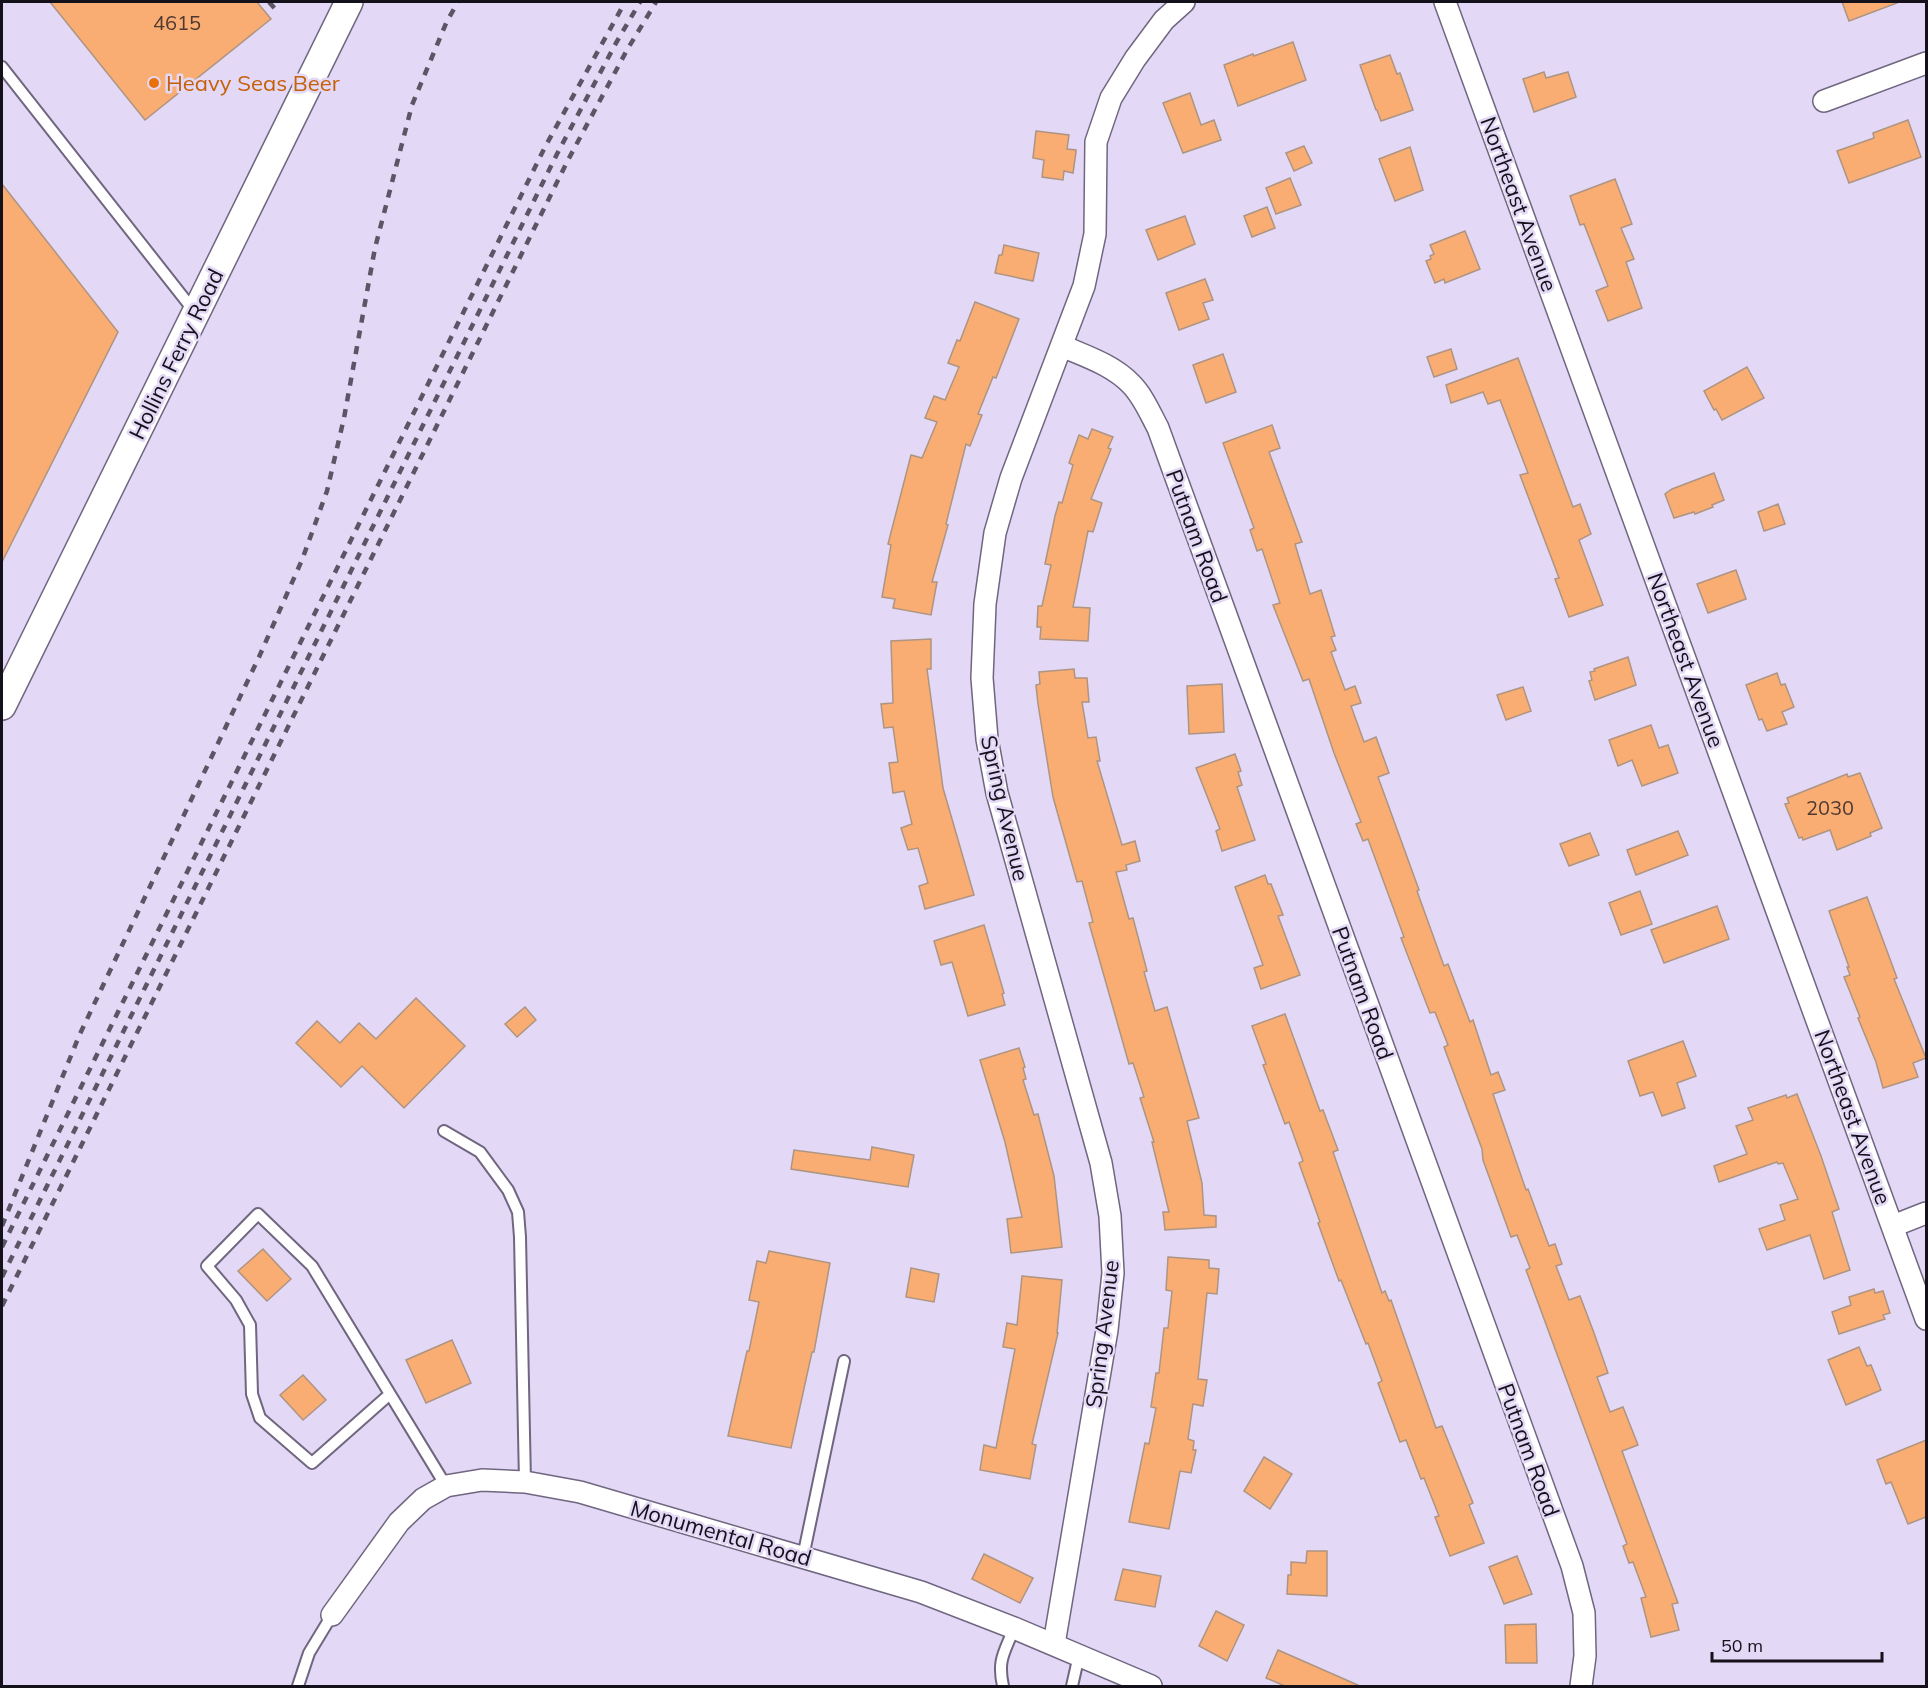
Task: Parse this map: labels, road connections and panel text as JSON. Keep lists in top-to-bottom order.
{
  "streets": {
    "street": [
      "Northeast Avenue",
      "Hollins Ferry Road",
      "Putnam Road",
      "Spring Avenue",
      "Monumental Road"
    ]
  },
  "crossings": [
    ["Putnam Road", "Spring Avenue"],
    ["Spring Avenue", "Monumental Road"]
  ],
  "places": ["Heavy Seas Beer"],
  "house_numbers": ["4615", "2030"],
  "scale_bar": "50 m"
}
